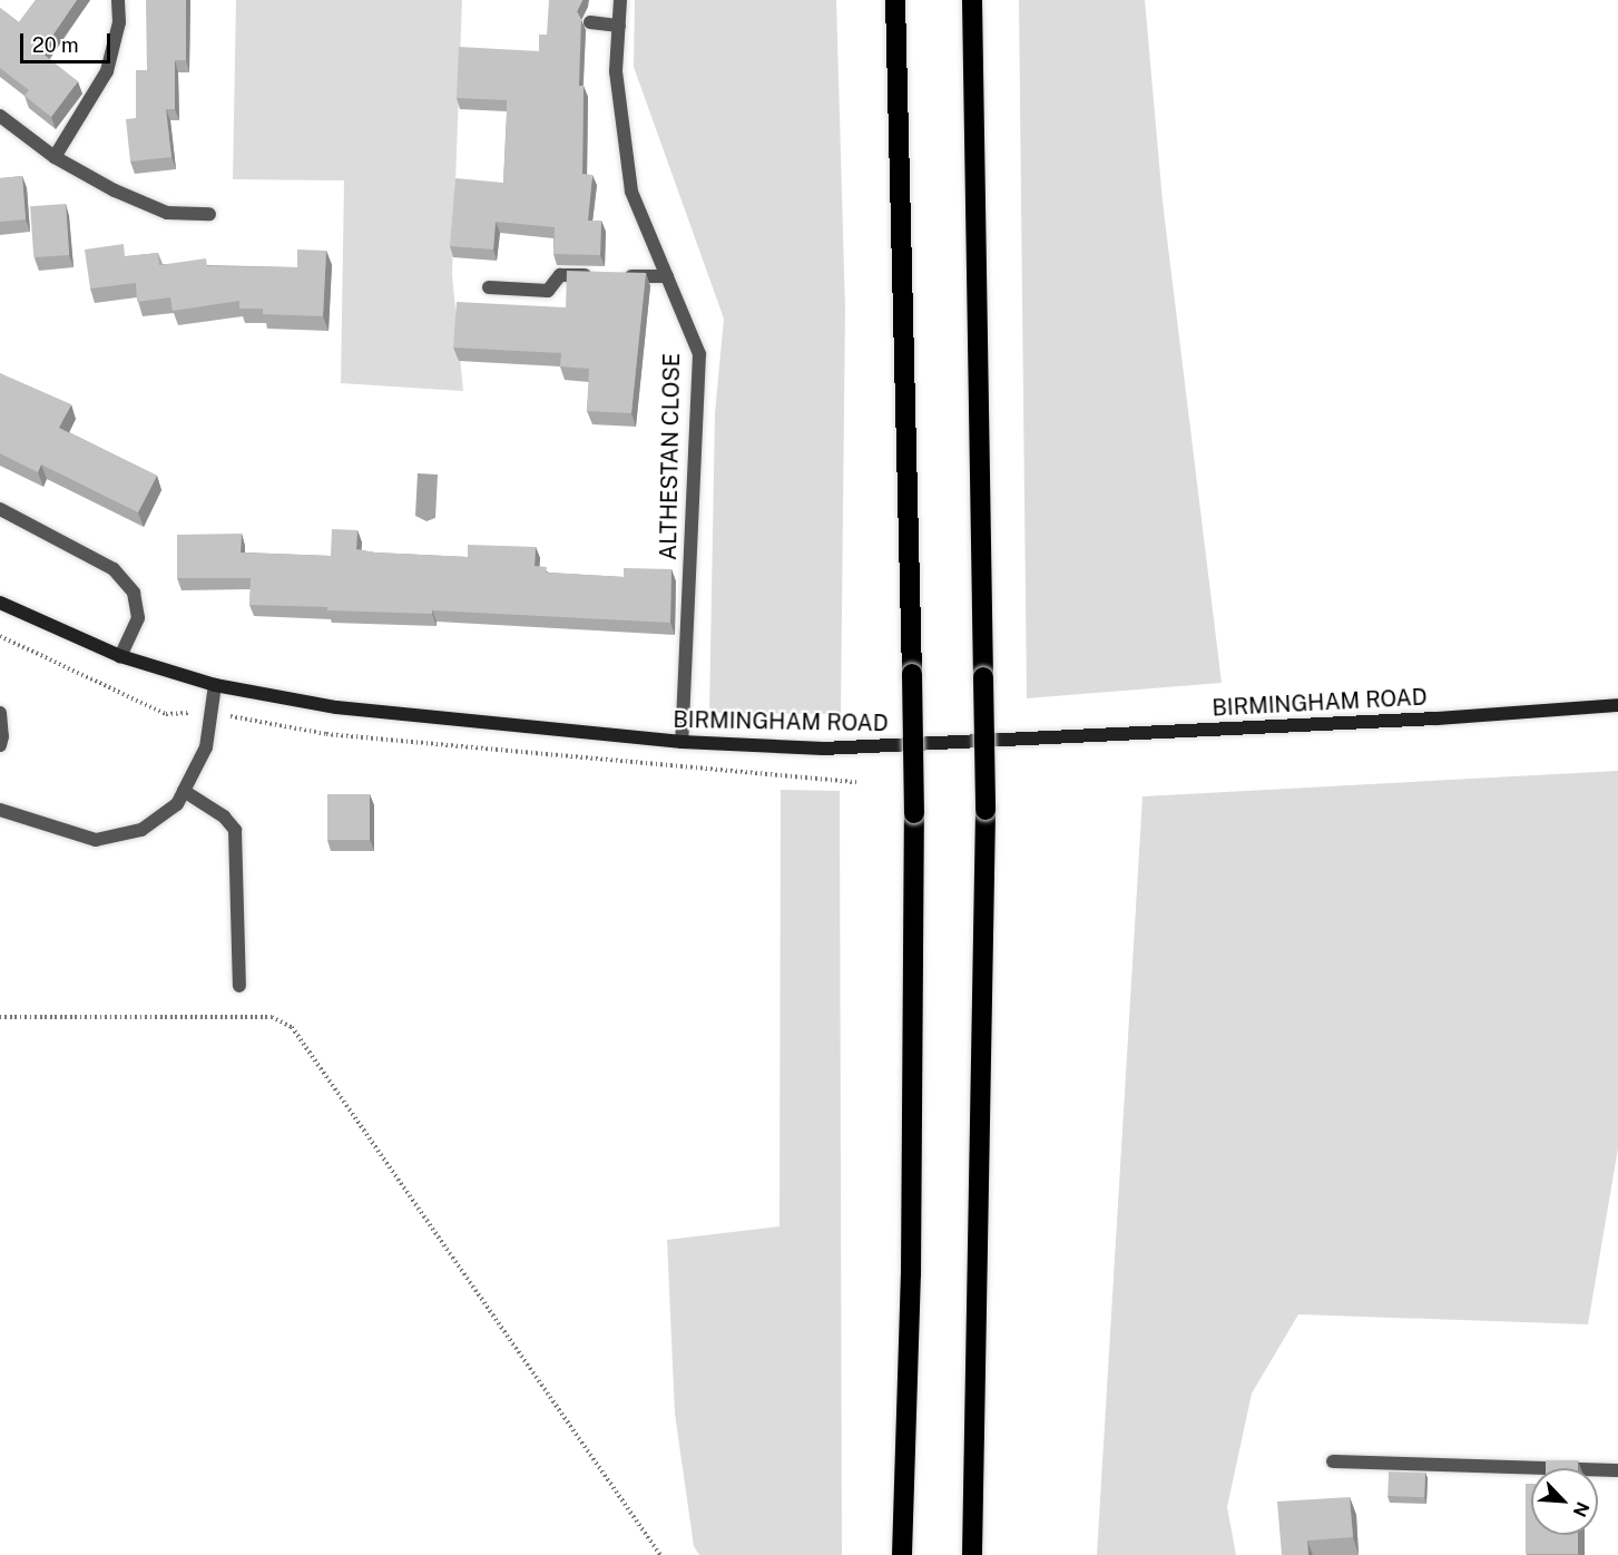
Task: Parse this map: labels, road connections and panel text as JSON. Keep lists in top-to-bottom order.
{
  "streets": {
    "main road": ["BIRMINGHAM ROAD"],
    "street": ["ALTHESTAN CLOSE"]
  },
  "crossings": [
    ["ALTHESTAN CLOSE", "BIRMINGHAM ROAD"]
  ],
  "scale_bar": "20 m",
  "north": "bottom right"
}
